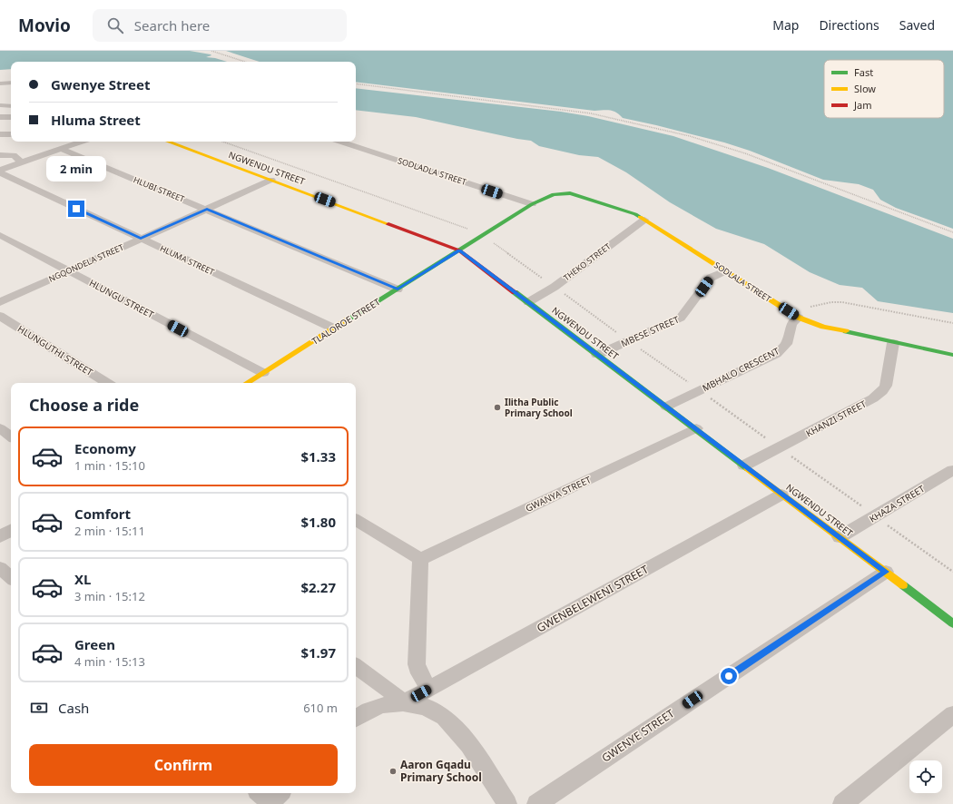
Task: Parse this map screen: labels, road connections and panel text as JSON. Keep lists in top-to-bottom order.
{
  "streets": {
    "street": [
      "NGWENDU STREET",
      "SODLADLA STREET",
      "HLUBI STREET",
      "HLUMA STREET",
      "THEKO STREET",
      "NGQONDELA STREET",
      "SODLALA STREET",
      "HLUNGU STREET",
      "TLALOROE STREET",
      "MBESE STREET",
      "HLUNGUTHI STREET",
      "MBHALO CRESCENT",
      "KHANZI STREET",
      "GWANYA STREET",
      "KHAZA STREET",
      "GWENBELEWENI STREET",
      "GWENYE STREET"
    ]
  },
  "crossings": [
    ["NGWENDU STREET", "THEKO STREET"],
    ["NGWENDU STREET", "NGQONDELA STREET"],
    ["NGWENDU STREET", "TLALOROE STREET"],
    ["NGWENDU STREET", "MBESE STREET"],
    ["NGWENDU STREET", "MBHALO CRESCENT"],
    ["NGWENDU STREET", "KHANZI STREET"],
    ["NGWENDU STREET", "GWANYA STREET"],
    ["NGWENDU STREET", "KHAZA STREET"],
    ["NGWENDU STREET", "GWENBELEWENI STREET"],
    ["NGWENDU STREET", "GWENYE STREET"],
    ["SODLADLA STREET", "TLALOROE STREET"],
    ["HLUBI STREET", "NGQONDELA STREET"],
    ["HLUBI STREET", "TLALOROE STREET"],
    ["HLUMA STREET", "NGQONDELA STREET"],
    ["HLUMA STREET", "TLALOROE STREET"],
    ["THEKO STREET", "SODLALA STREET"],
    ["NGQONDELA STREET", "HLUNGU STREET"],
    ["SODLALA STREET", "TLALOROE STREET"],
    ["SODLALA STREET", "MBESE STREET"],
    ["SODLALA STREET", "MBHALO CRESCENT"],
    ["SODLALA STREET", "KHANZI STREET"],
    ["HLUNGU STREET", "TLALOROE STREET"]
  ],
  "places": ["Ilitha Public Primary School", "Aaron Gqadu Primary School"],
  "legend": ["Fast", "Slow", "Jam"],
  "page": {
    "header": "Movio",
    "search": "Search here",
    "nav": ["Map", "Directions", "Saved"],
    "banner": ["Gwenye Street", "Hluma Street"],
    "bubble": "2 min",
    "heading": "Choose a ride",
    "list": [
      {
        "name": "Economy",
        "note": "1 min · 15:10",
        "value": "$1.33"
      },
      {
        "name": "Comfort",
        "note": "2 min · 15:11",
        "value": "$1.80"
      },
      {
        "name": "XL",
        "note": "3 min · 15:12",
        "value": "$2.27"
      },
      {
        "name": "Green",
        "note": "4 min · 15:13",
        "value": "$1.97"
      }
    ],
    "pay": ["Cash", "610 m"],
    "buttons": "Confirm"
  }
}
